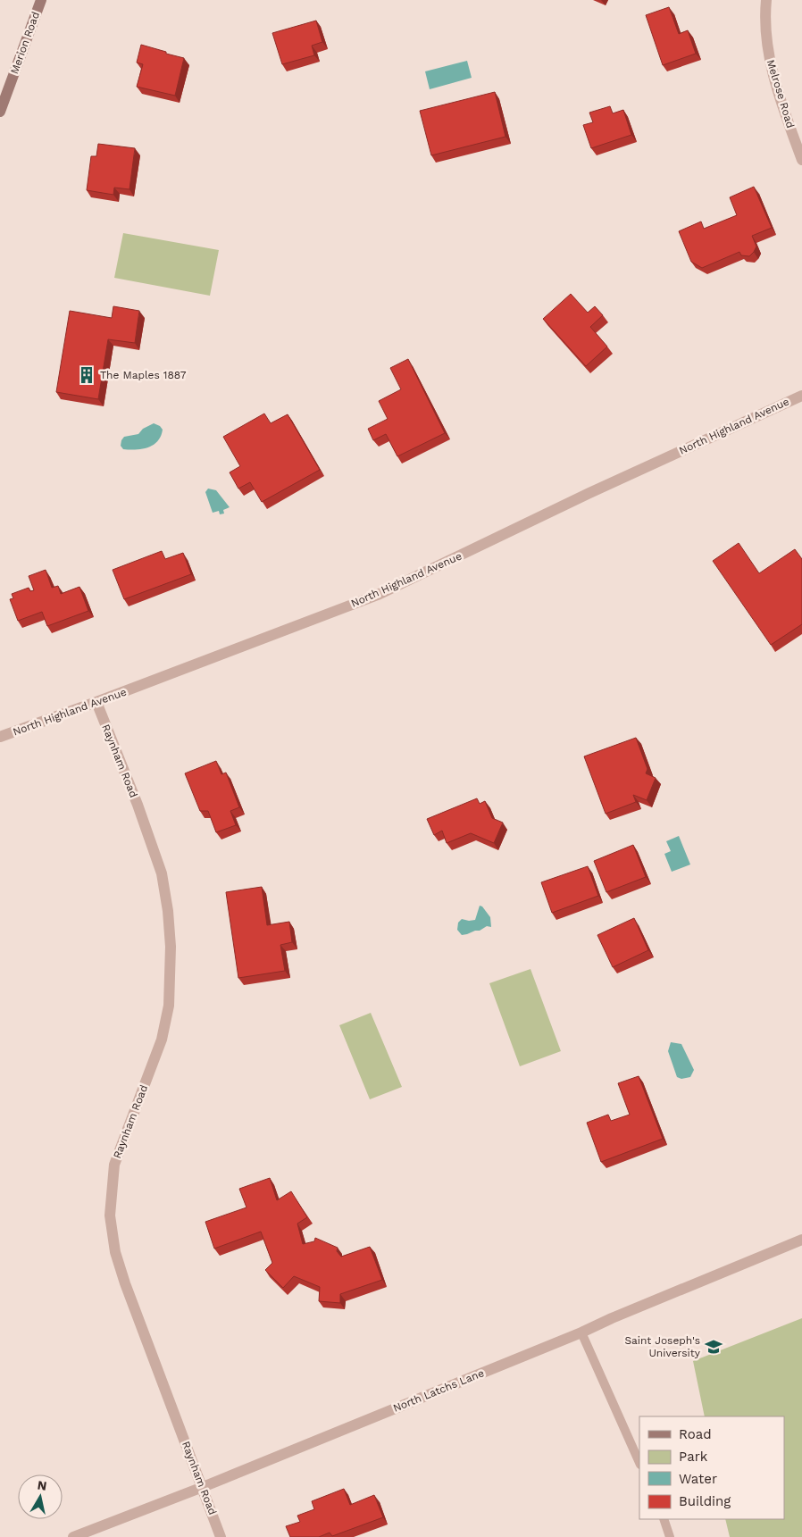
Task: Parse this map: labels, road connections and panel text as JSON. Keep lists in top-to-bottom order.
{
  "streets": {
    "street": [
      "Merion Road",
      "Melrose Road",
      "North Highland Avenue",
      "Raynham Road",
      "North Latchs Lane"
    ]
  },
  "crossings": [
    ["North Highland Avenue", "Raynham Road"],
    ["Raynham Road", "North Latchs Lane"]
  ],
  "places": {
    "building": ["The Maples 1887"],
    "school or university": ["Saint Joseph's University"]
  },
  "legend": [
    "Road",
    "Park",
    "Water",
    "Building"
  ],
  "north": "top"
}
